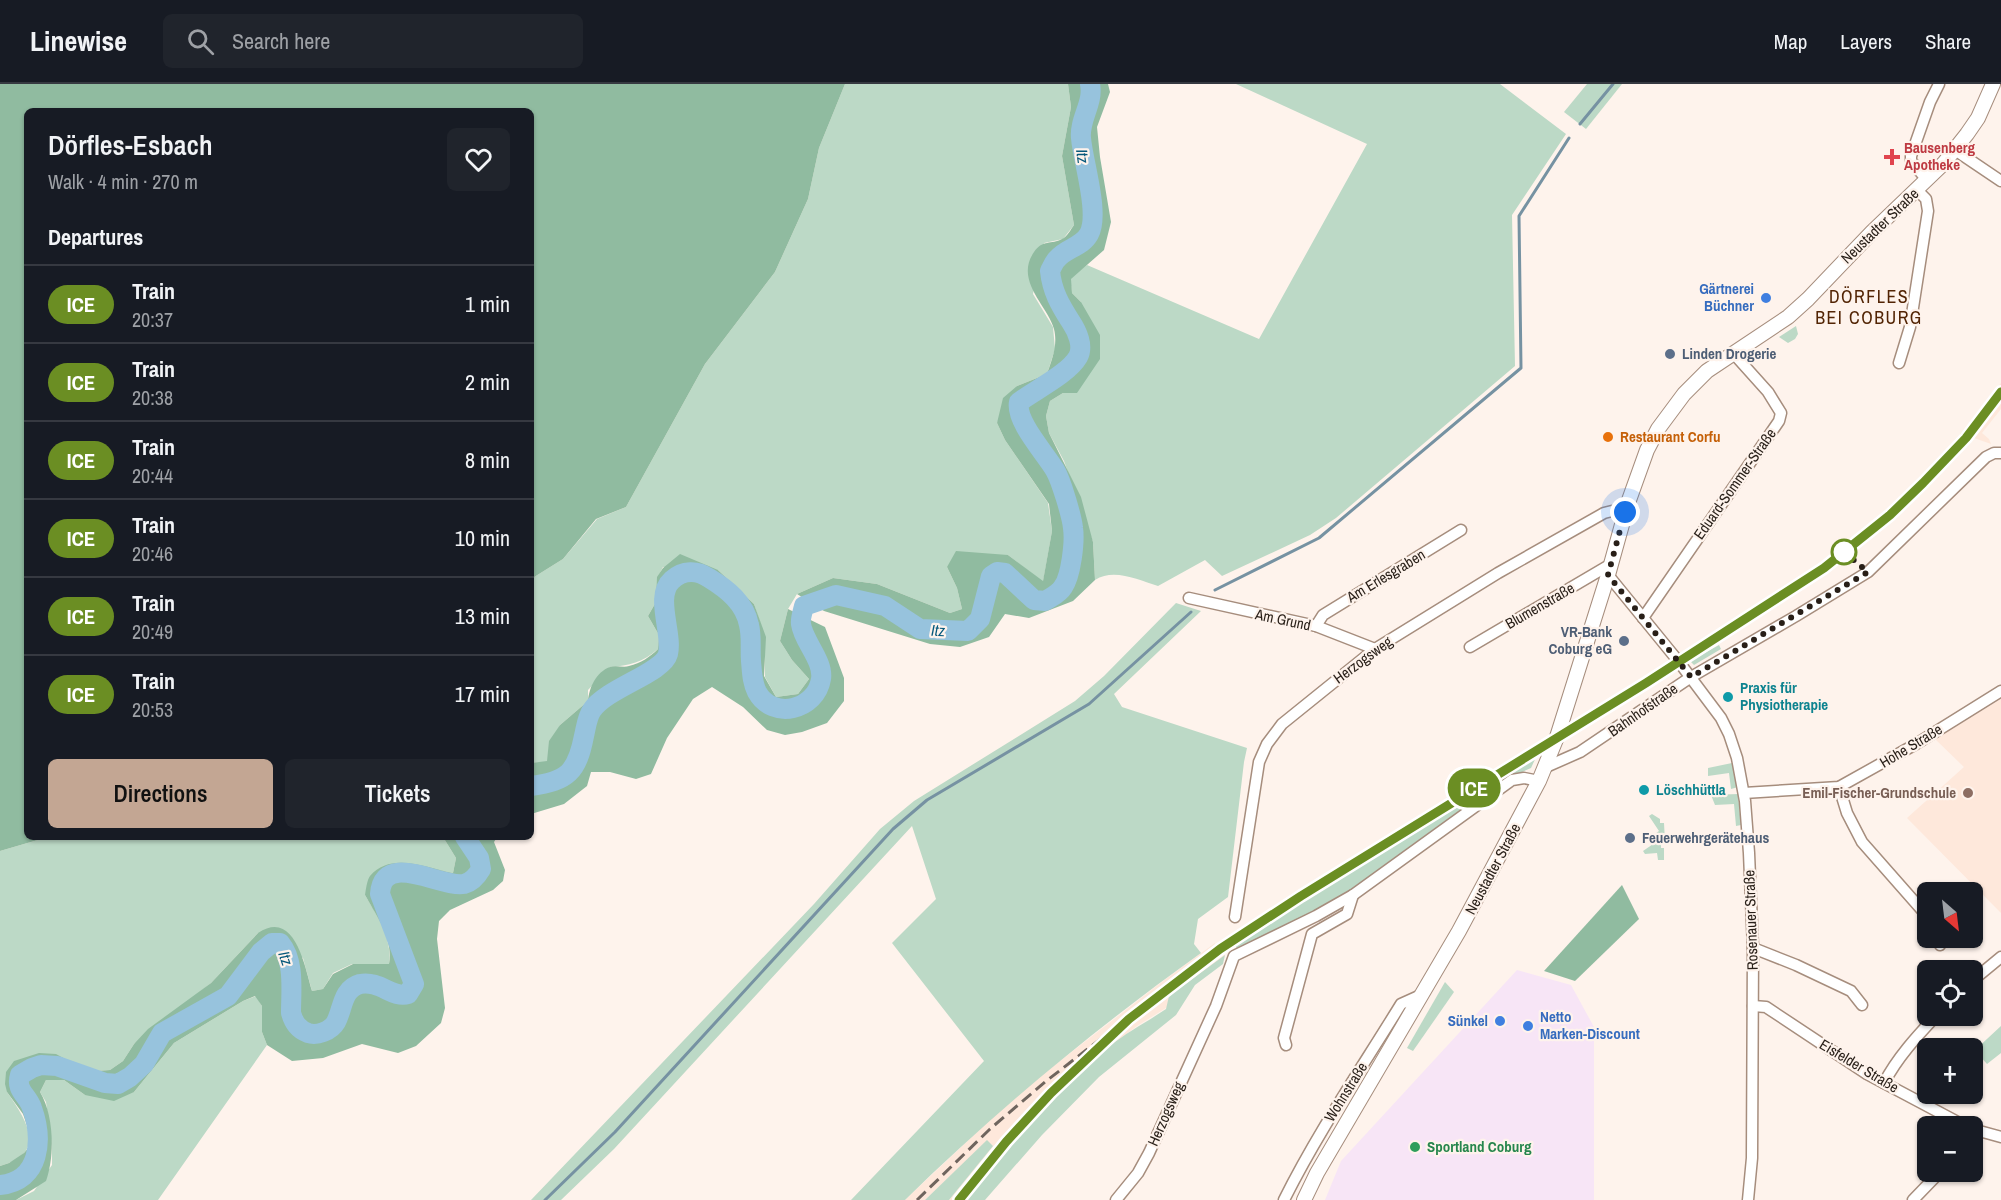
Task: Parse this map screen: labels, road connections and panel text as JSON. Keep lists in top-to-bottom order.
{
  "streets": {
    "street": [
      "Neustadter Straße",
      "Eduard-Sommer-Straße",
      "Am Erlesgraben",
      "Blumenstraße",
      "Am Grund",
      "Herzogsweg",
      "Bahnhofstraße",
      "Hohe Straße",
      "Rosenauer Straße",
      "Eisfelder Straße",
      "Wohnstraße"
    ]
  },
  "crossings": [
    ["Neustadter Straße", "Eduard-Sommer-Straße"],
    ["Neustadter Straße", "Blumenstraße"],
    ["Neustadter Straße", "Herzogsweg"],
    ["Neustadter Straße", "Bahnhofstraße"],
    ["Neustadter Straße", "Rosenauer Straße"],
    ["Neustadter Straße", "Wohnstraße"],
    ["Eduard-Sommer-Straße", "Rosenauer Straße"],
    ["Am Erlesgraben", "Am Grund"],
    ["Blumenstraße", "Rosenauer Straße"],
    ["Am Grund", "Herzogsweg"],
    ["Bahnhofstraße", "Rosenauer Straße"],
    ["Hohe Straße", "Rosenauer Straße"],
    ["Rosenauer Straße", "Eisfelder Straße"]
  ],
  "districts": ["DÖRFLES BEI COBURG"],
  "water": ["Itz"],
  "places": {
    "health": ["Bausenberg Apotheke"],
    "other": [
      "Gärtnerei Büchner",
      "Linden Drogerie",
      "Restaurant Corfu",
      "VR-Bank Coburg eG",
      "Praxis für Physiotherapie",
      "Löschhüttla",
      "Emil-Fischer-Grundschule",
      "Feuerwehrgerätehaus",
      "Sünkel",
      "Netto Marken-Discount",
      "Sportland Coburg"
    ]
  },
  "north": "bottom right",
  "page": {
    "header": "Linewise",
    "search": "Search here",
    "nav": ["Map", "Layers", "Share"],
    "on_map": "ICE",
    "heading": [
      ["Dörfles-Esbach", "Walk · 4 min · 270 m"],
      "Departures"
    ],
    "list": [
      {
        "mark": "ICE",
        "name": "Train",
        "note": "20:37",
        "value": "1 min"
      },
      {
        "mark": "ICE",
        "name": "Train",
        "note": "20:38",
        "value": "2 min"
      },
      {
        "mark": "ICE",
        "name": "Train",
        "note": "20:44",
        "value": "8 min"
      },
      {
        "mark": "ICE",
        "name": "Train",
        "note": "20:46",
        "value": "10 min"
      },
      {
        "mark": "ICE",
        "name": "Train",
        "note": "20:49",
        "value": "13 min"
      },
      {
        "mark": "ICE",
        "name": "Train",
        "note": "20:53",
        "value": "17 min"
      }
    ],
    "buttons": ["Directions", "Tickets"],
    "map_buttons": ["+", "−"]
  }
}
